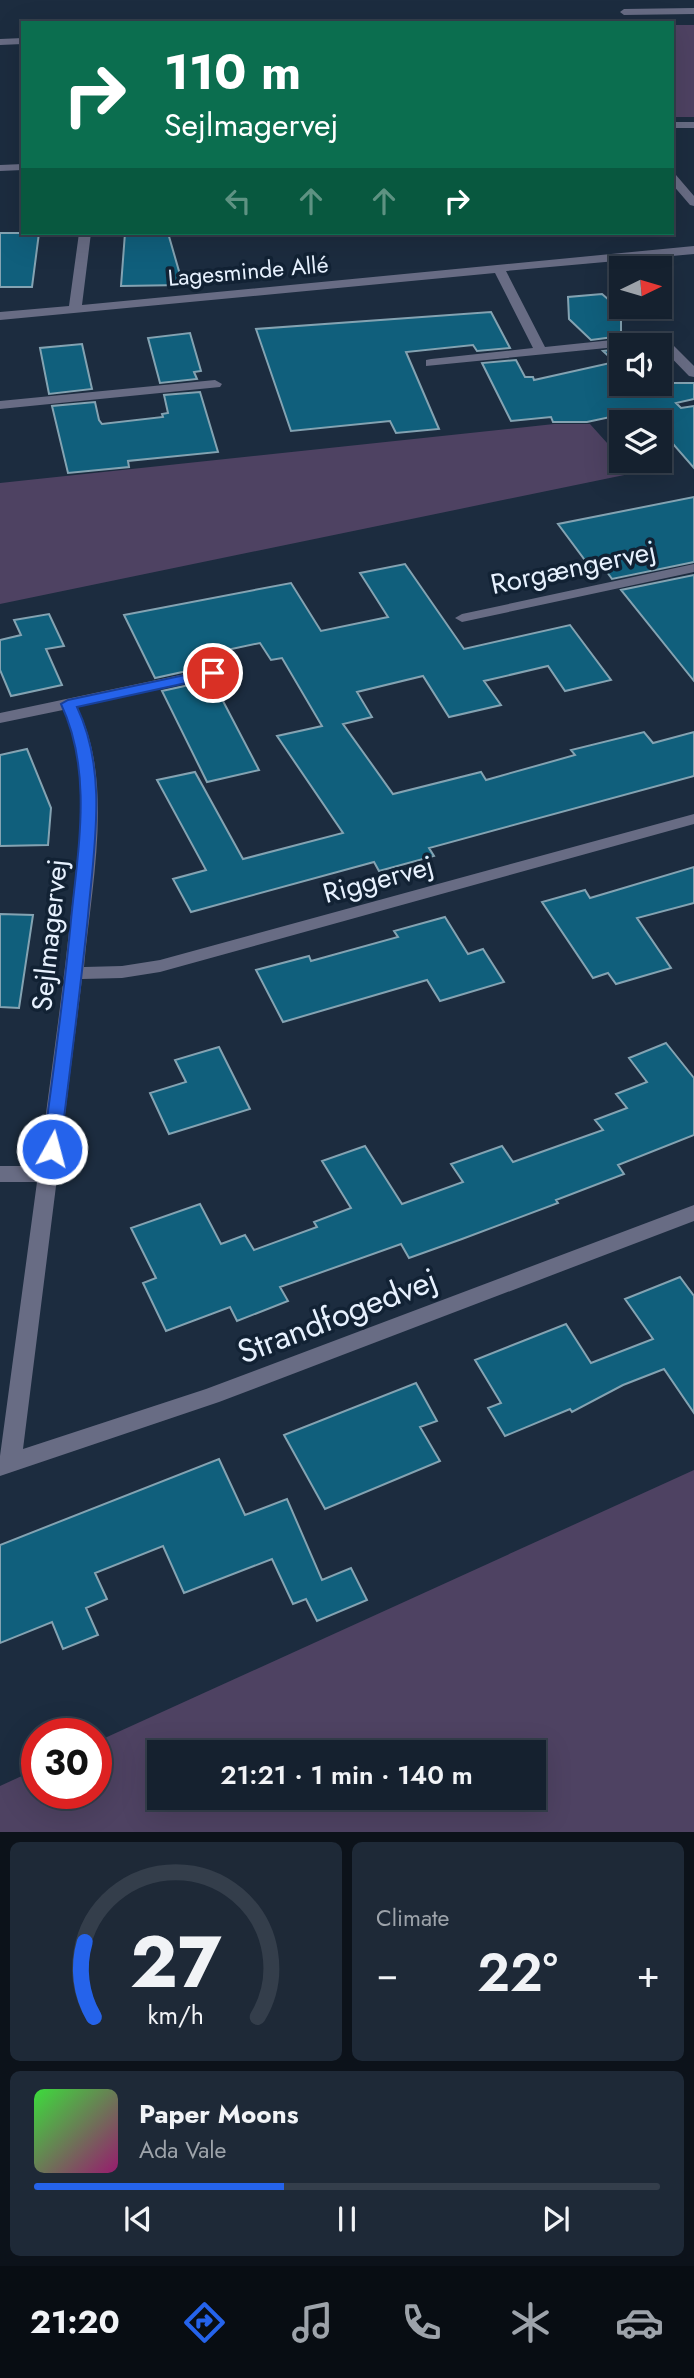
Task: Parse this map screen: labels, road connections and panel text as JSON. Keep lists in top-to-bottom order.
{
  "streets": {
    "street": [
      "Lagesminde Allé",
      "Rorgængervej",
      "Riggervej",
      "Sejlmagervej",
      "Strandfogedvej"
    ]
  },
  "crossings": [
    ["Riggervej", "Sejlmagervej"],
    ["Sejlmagervej", "Strandfogedvej"]
  ],
  "north": "right",
  "page": {
    "turn": ["110 m", "Sejlmagervej"],
    "limit": "30",
    "trip": "21:21 · 1 min · 140 m",
    "tile": "Climate",
    "heat": ["−", "22°", "+"],
    "song": ["Paper Moons", "Ada Vale"],
    "tabs": "21:20",
    "gauge": ["27", "km/h"]
  }
}
